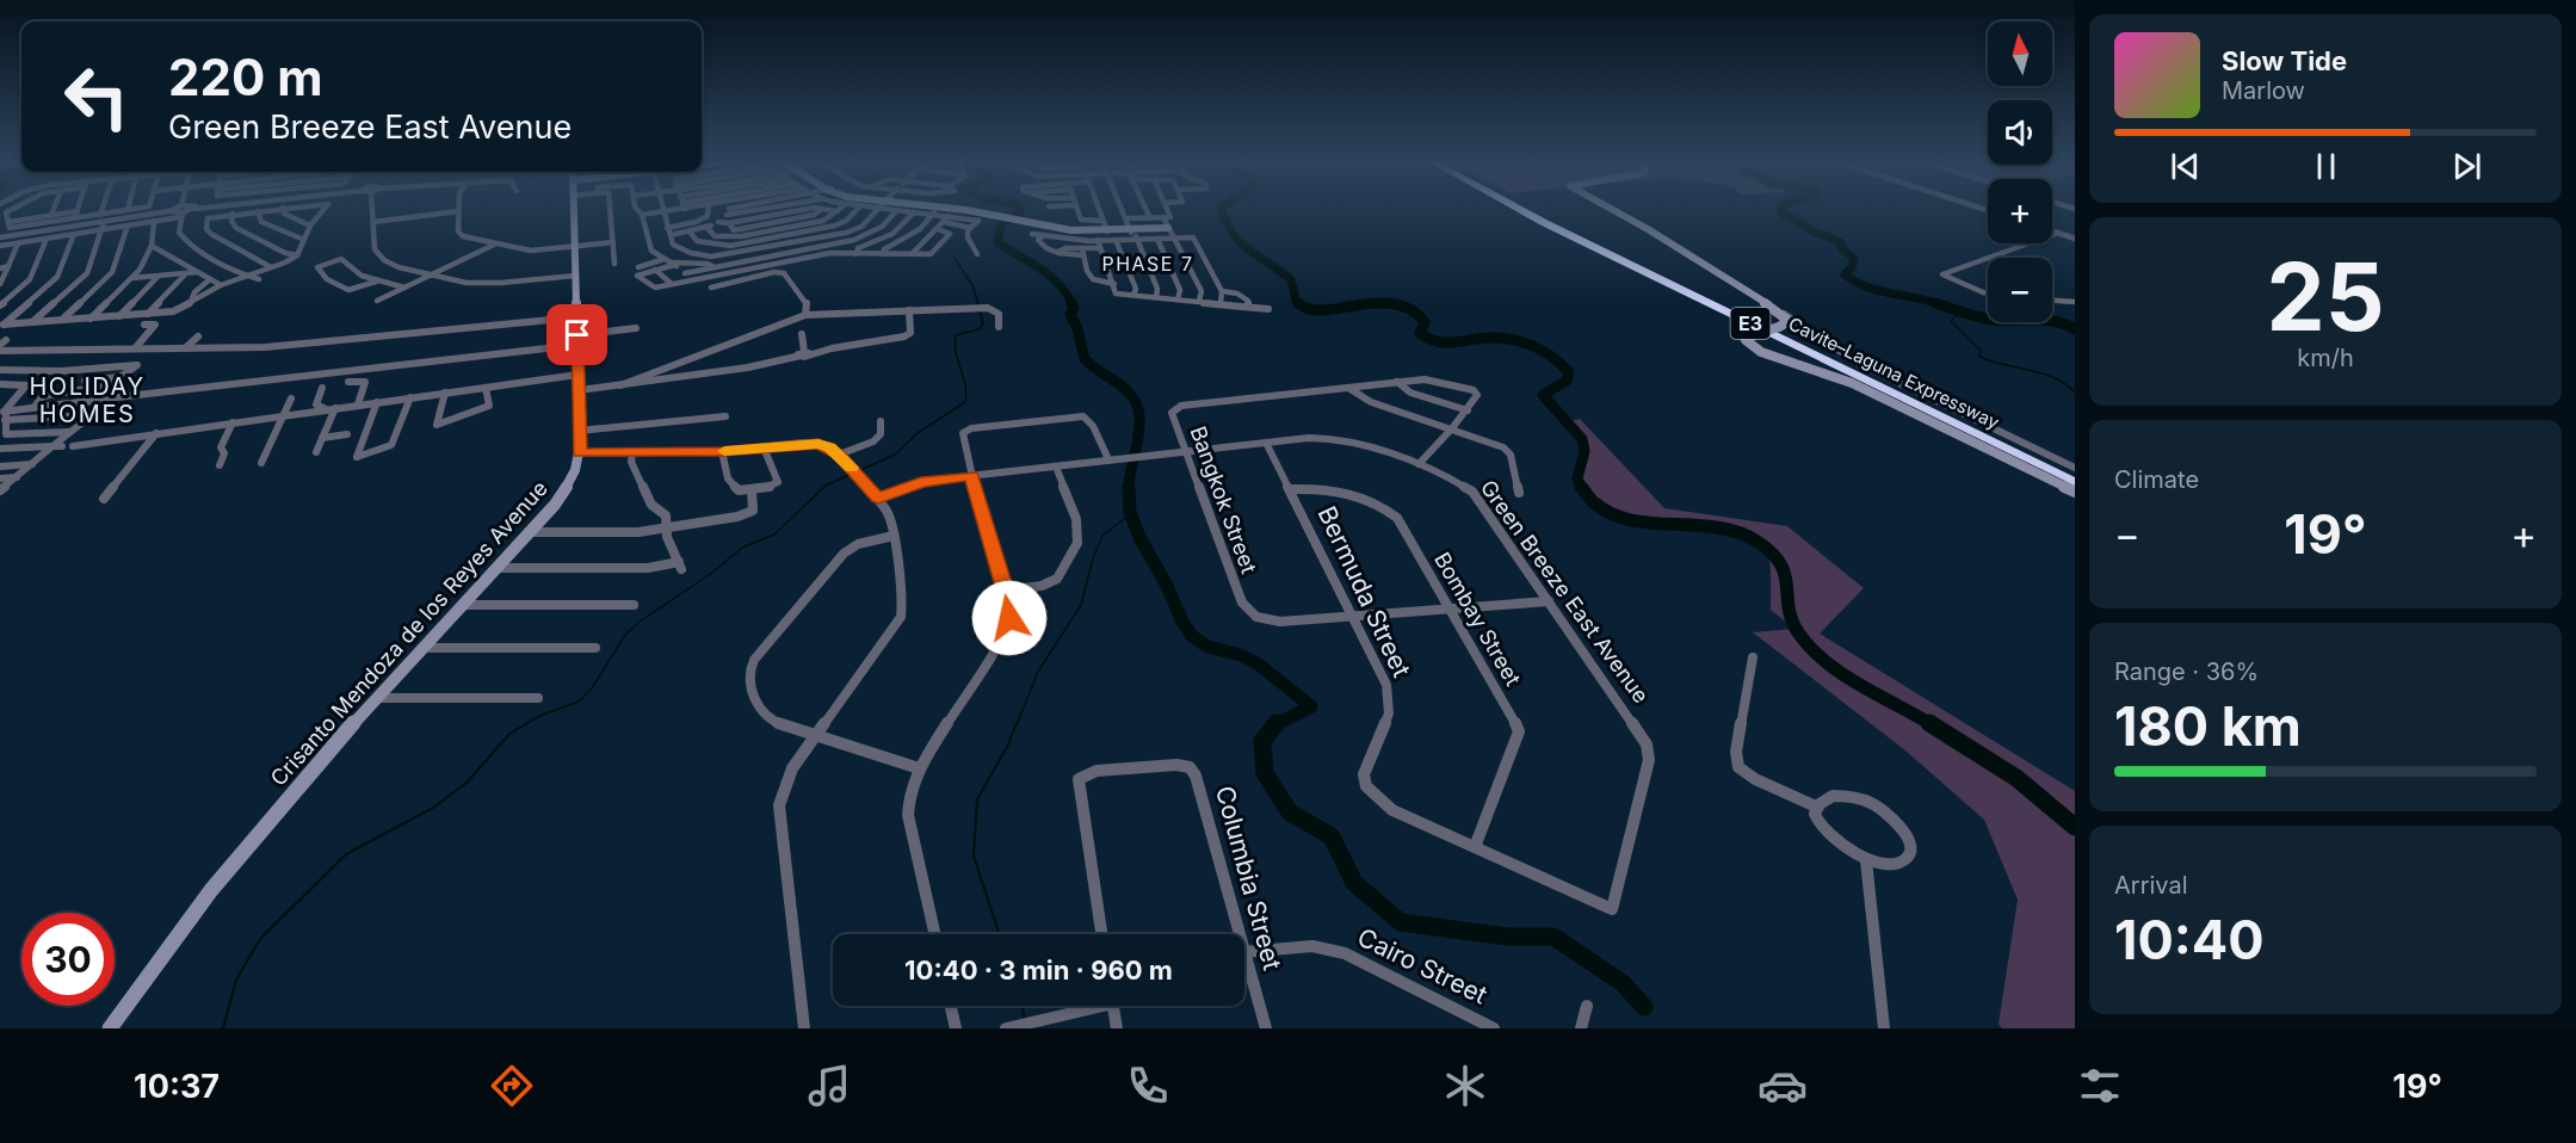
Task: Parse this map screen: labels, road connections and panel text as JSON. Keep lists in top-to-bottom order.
{
  "streets": {
    "highway": ["E3", "Cavite–Laguna Expressway"],
    "street": [
      "Bangkok Street",
      "Bermuda Street",
      "Green Breeze East Avenue",
      "Bombay Street",
      "Crisanto Mendoza de los Reyes Avenue",
      "Columbia Street",
      "Cairo Street"
    ]
  },
  "crossings": [
    ["Bangkok Street", "Bermuda Street"],
    ["Bangkok Street", "Green Breeze East Avenue"],
    ["Bangkok Street", "Bombay Street"],
    ["Bermuda Street", "Green Breeze East Avenue"],
    ["Bermuda Street", "Bombay Street"]
  ],
  "districts": ["PHASE 7", "HOLIDAY HOMES"],
  "north": "top",
  "page": {
    "map_buttons": ["+", "−"],
    "turn": ["220 m", "Green Breeze East Avenue"],
    "song": ["Slow Tide", "Marlow"],
    "tile": [
      ["25", "km/h"],
      "Climate",
      ["Range · 36%", "180 km"],
      ["Arrival", "10:40"]
    ],
    "heat": ["−", "19°", "+"],
    "limit": "30",
    "trip": "10:40 · 3 min · 960 m",
    "tabs": ["10:37", "19°"]
  }
}
